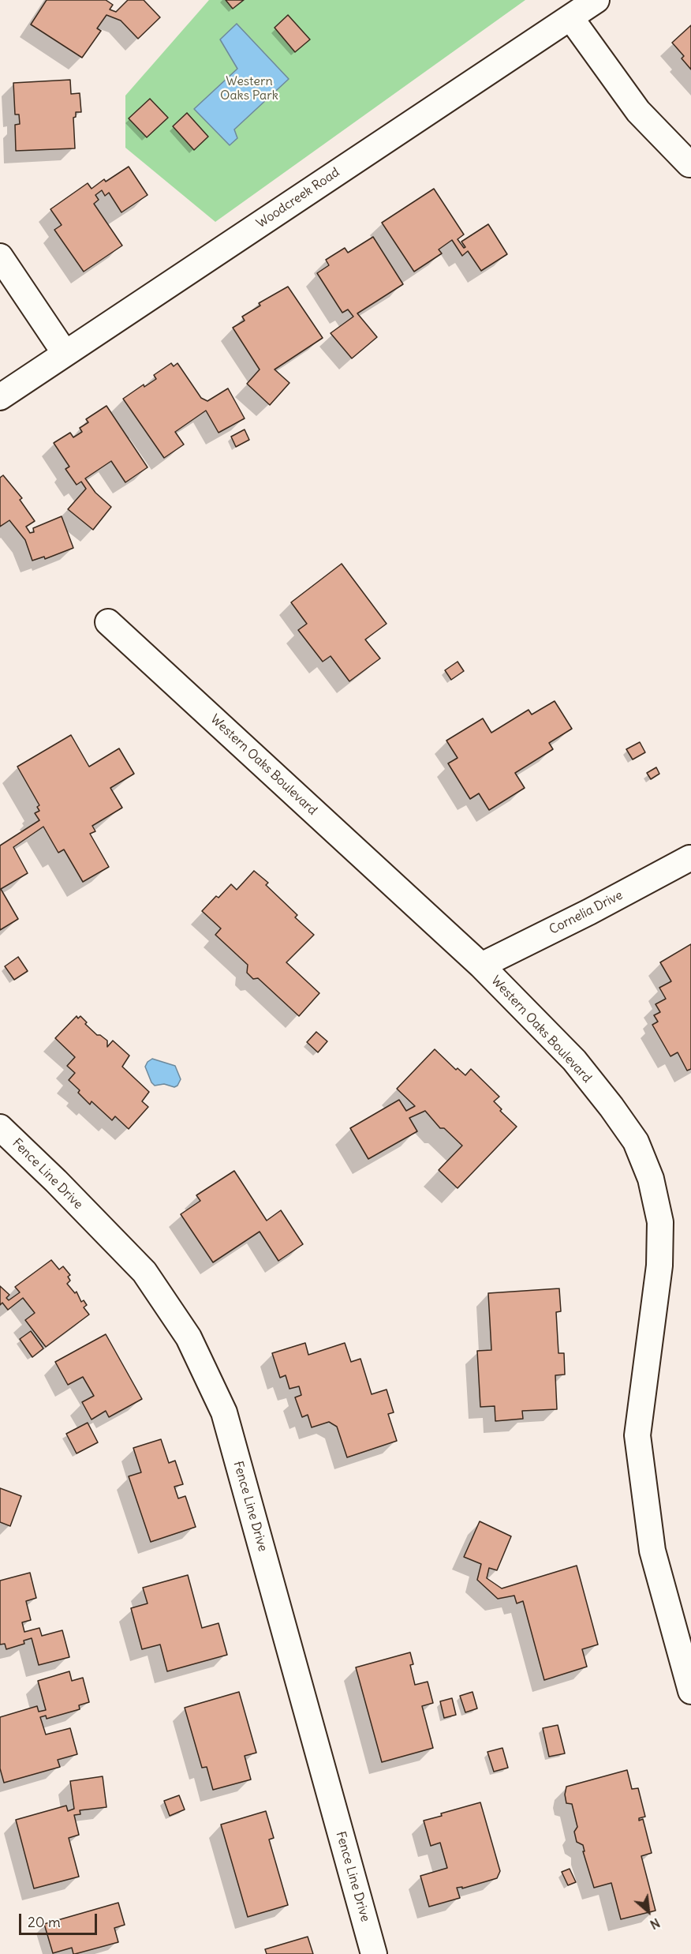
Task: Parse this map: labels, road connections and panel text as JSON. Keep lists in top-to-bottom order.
{
  "streets": {
    "street": [
      "Woodcreek Road",
      "Western Oaks Boulevard",
      "Cornelia Drive",
      "Fence Line Drive"
    ]
  },
  "crossings": [
    ["Western Oaks Boulevard", "Cornelia Drive"]
  ],
  "parks": ["Western Oaks Park"],
  "scale_bar": "20 m",
  "north": "bottom right"
}
